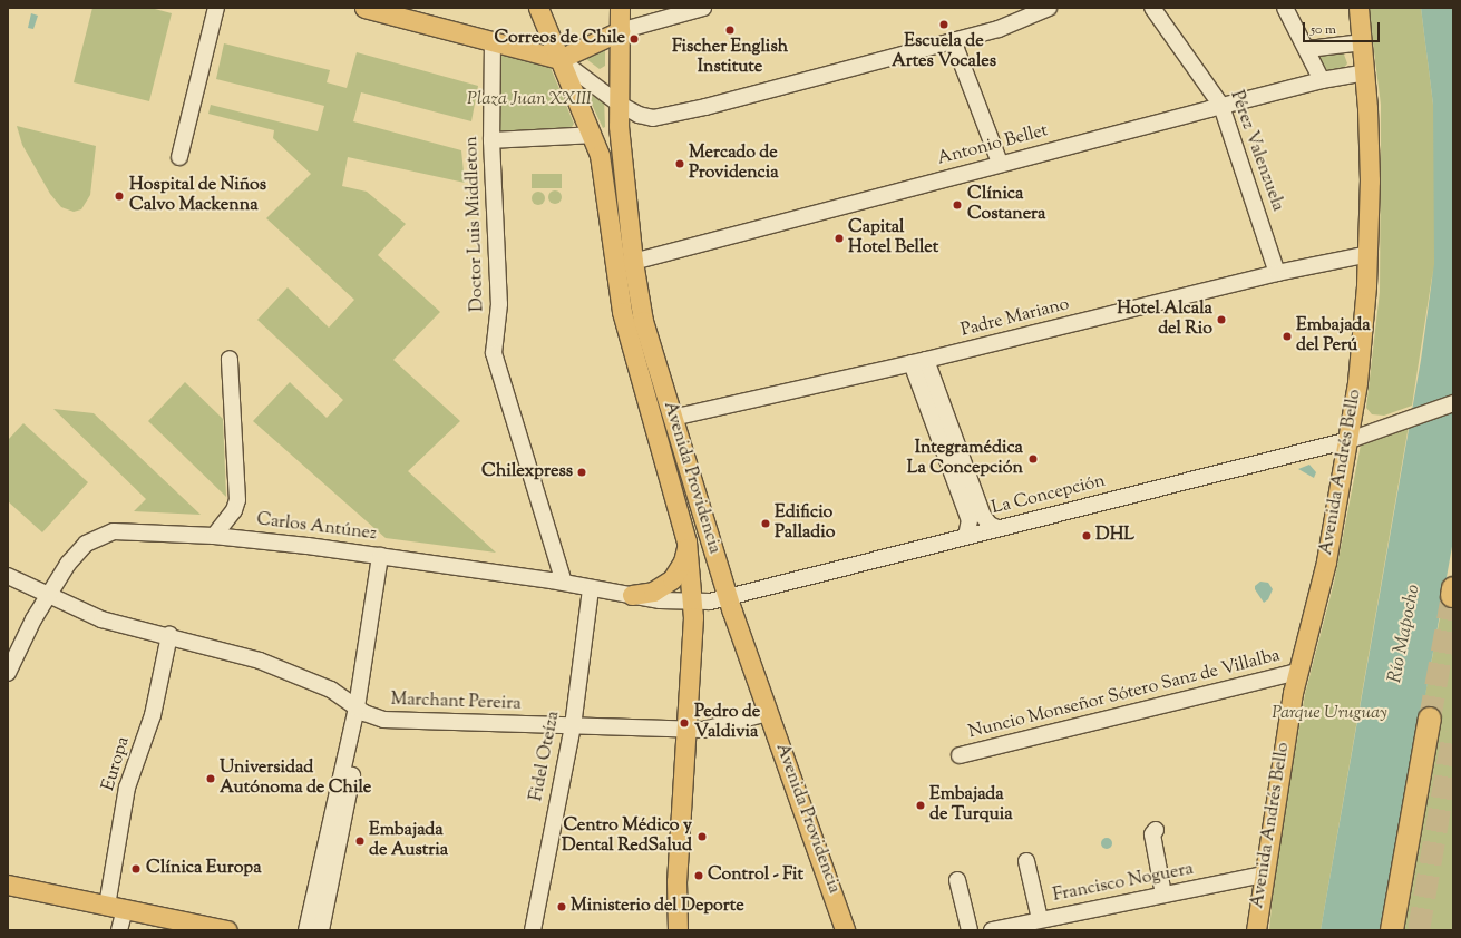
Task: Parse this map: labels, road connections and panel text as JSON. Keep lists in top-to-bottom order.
{
  "streets": {
    "main road": ["Avenida Andrés Bello", "Avenida Providencia"],
    "street": [
      "Antonio Bellet",
      "Pérez Valenzuela",
      "Doctor Luis Middleton",
      "Padre Mariano",
      "La Concepción",
      "Carlos Antúnez",
      "Nuncio Monseñor Sótero Sanz de Villalba",
      "Marchant Pereira",
      "Fidel Oteíza",
      "Europa",
      "Francisco Noguera"
    ]
  },
  "crossings": [
    ["Antonio Bellet", "Pérez Valenzuela"],
    ["Antonio Bellet", "Avenida Andrés Bello"],
    ["Antonio Bellet", "Avenida Providencia"],
    ["Pérez Valenzuela", "Padre Mariano"],
    ["Doctor Luis Middleton", "Carlos Antúnez"],
    ["Padre Mariano", "Avenida Andrés Bello"],
    ["Padre Mariano", "Avenida Providencia"],
    ["Avenida Andrés Bello", "La Concepción"],
    ["Avenida Andrés Bello", "Nuncio Monseñor Sótero Sanz de Villalba"],
    ["Avenida Andrés Bello", "Francisco Noguera"],
    ["Avenida Providencia", "La Concepción"],
    ["Avenida Providencia", "Marchant Pereira"],
    ["La Concepción", "Carlos Antúnez"],
    ["Carlos Antúnez", "Marchant Pereira"],
    ["Carlos Antúnez", "Fidel Oteíza"],
    ["Marchant Pereira", "Fidel Oteíza"],
    ["Marchant Pereira", "Europa"]
  ],
  "water": ["Río Mapocho"],
  "parks": ["Plaza Juan XXIII", "Parque Uruguay"],
  "places": [
    "Escuela de Artes Vocales",
    "Fischer English Institute",
    "Correos de Chile",
    "Mercado de Providencia",
    "Hospital de Niños Calvo Mackenna",
    "Clínica Costanera",
    "Capital Hotel Bellet",
    "Hotel Alcala del Rio",
    "Embajada del Perú",
    "Integramédica La Concepción",
    "Chilexpress",
    "Edificio Palladio",
    "DHL",
    "Pedro de Valdivia",
    "Universidad Autónoma de Chile",
    "Embajada de Turquia",
    "Centro Médico y Dental RedSalud",
    "Embajada de Austria",
    "Clínica Europa",
    "Control - Fit",
    "Ministerio del Deporte"
  ],
  "scale_bar": "50 m"
}
